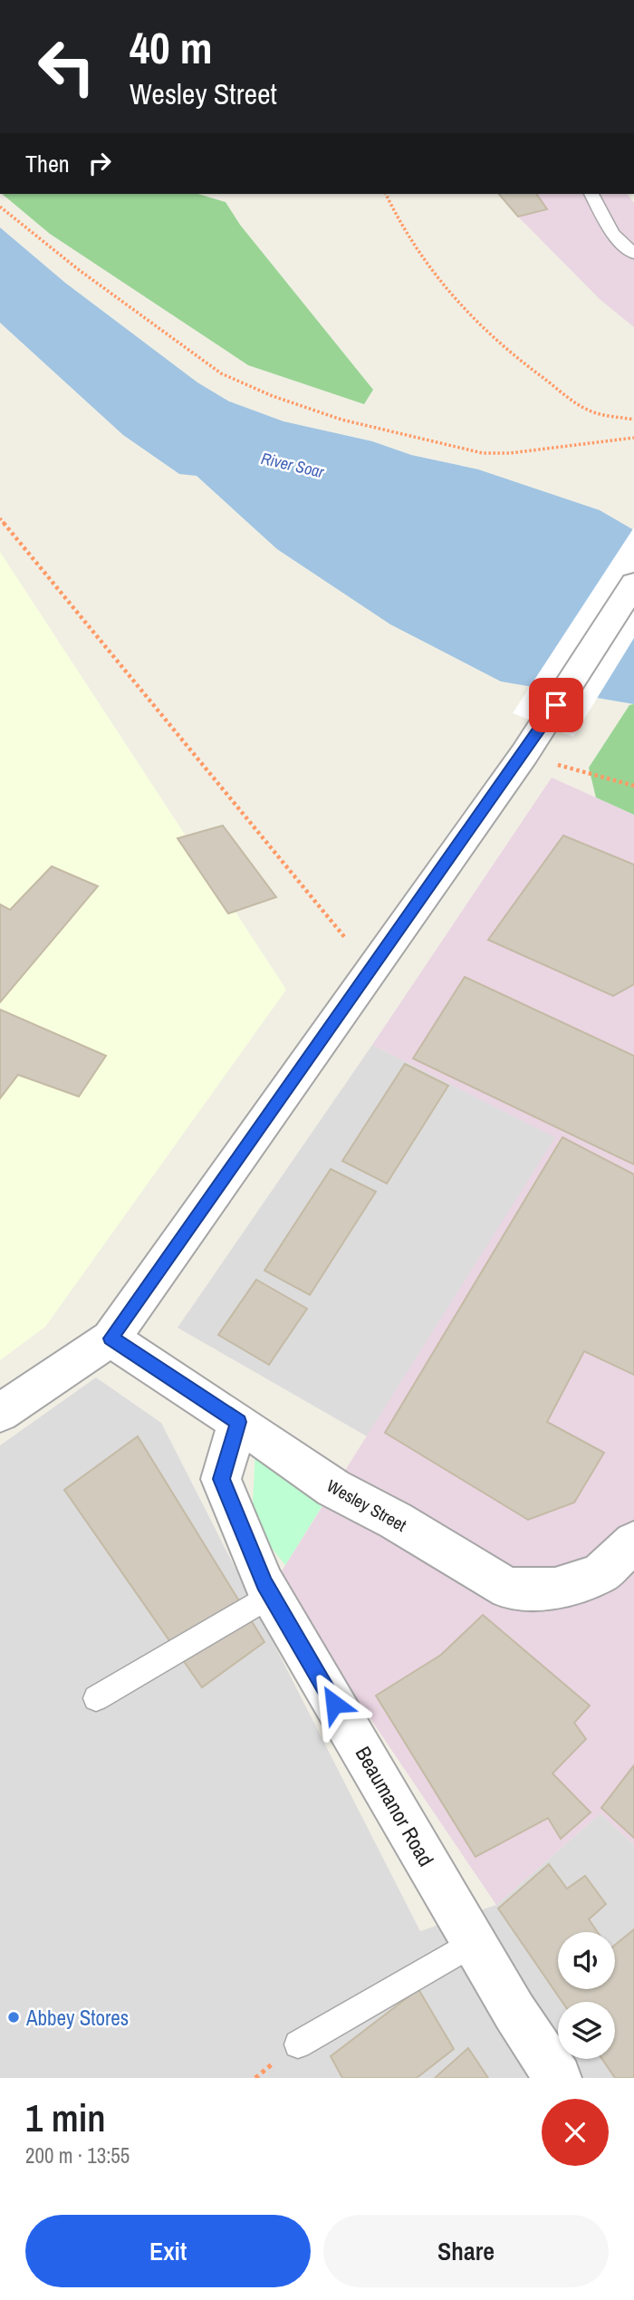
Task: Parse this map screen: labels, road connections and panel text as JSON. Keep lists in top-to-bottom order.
{
  "streets": {
    "street": ["Wesley Street", "Beaumanor Road"]
  },
  "crossings": [
    ["Wesley Street", "Beaumanor Road"]
  ],
  "water": ["River Soar"],
  "places": ["Abbey Stores"],
  "page": {
    "turn": ["40 m", "Wesley Street"],
    "then": "Then",
    "heading": ["1 min", "200 m · 13:55"],
    "buttons": ["Exit", "Share"]
  }
}
